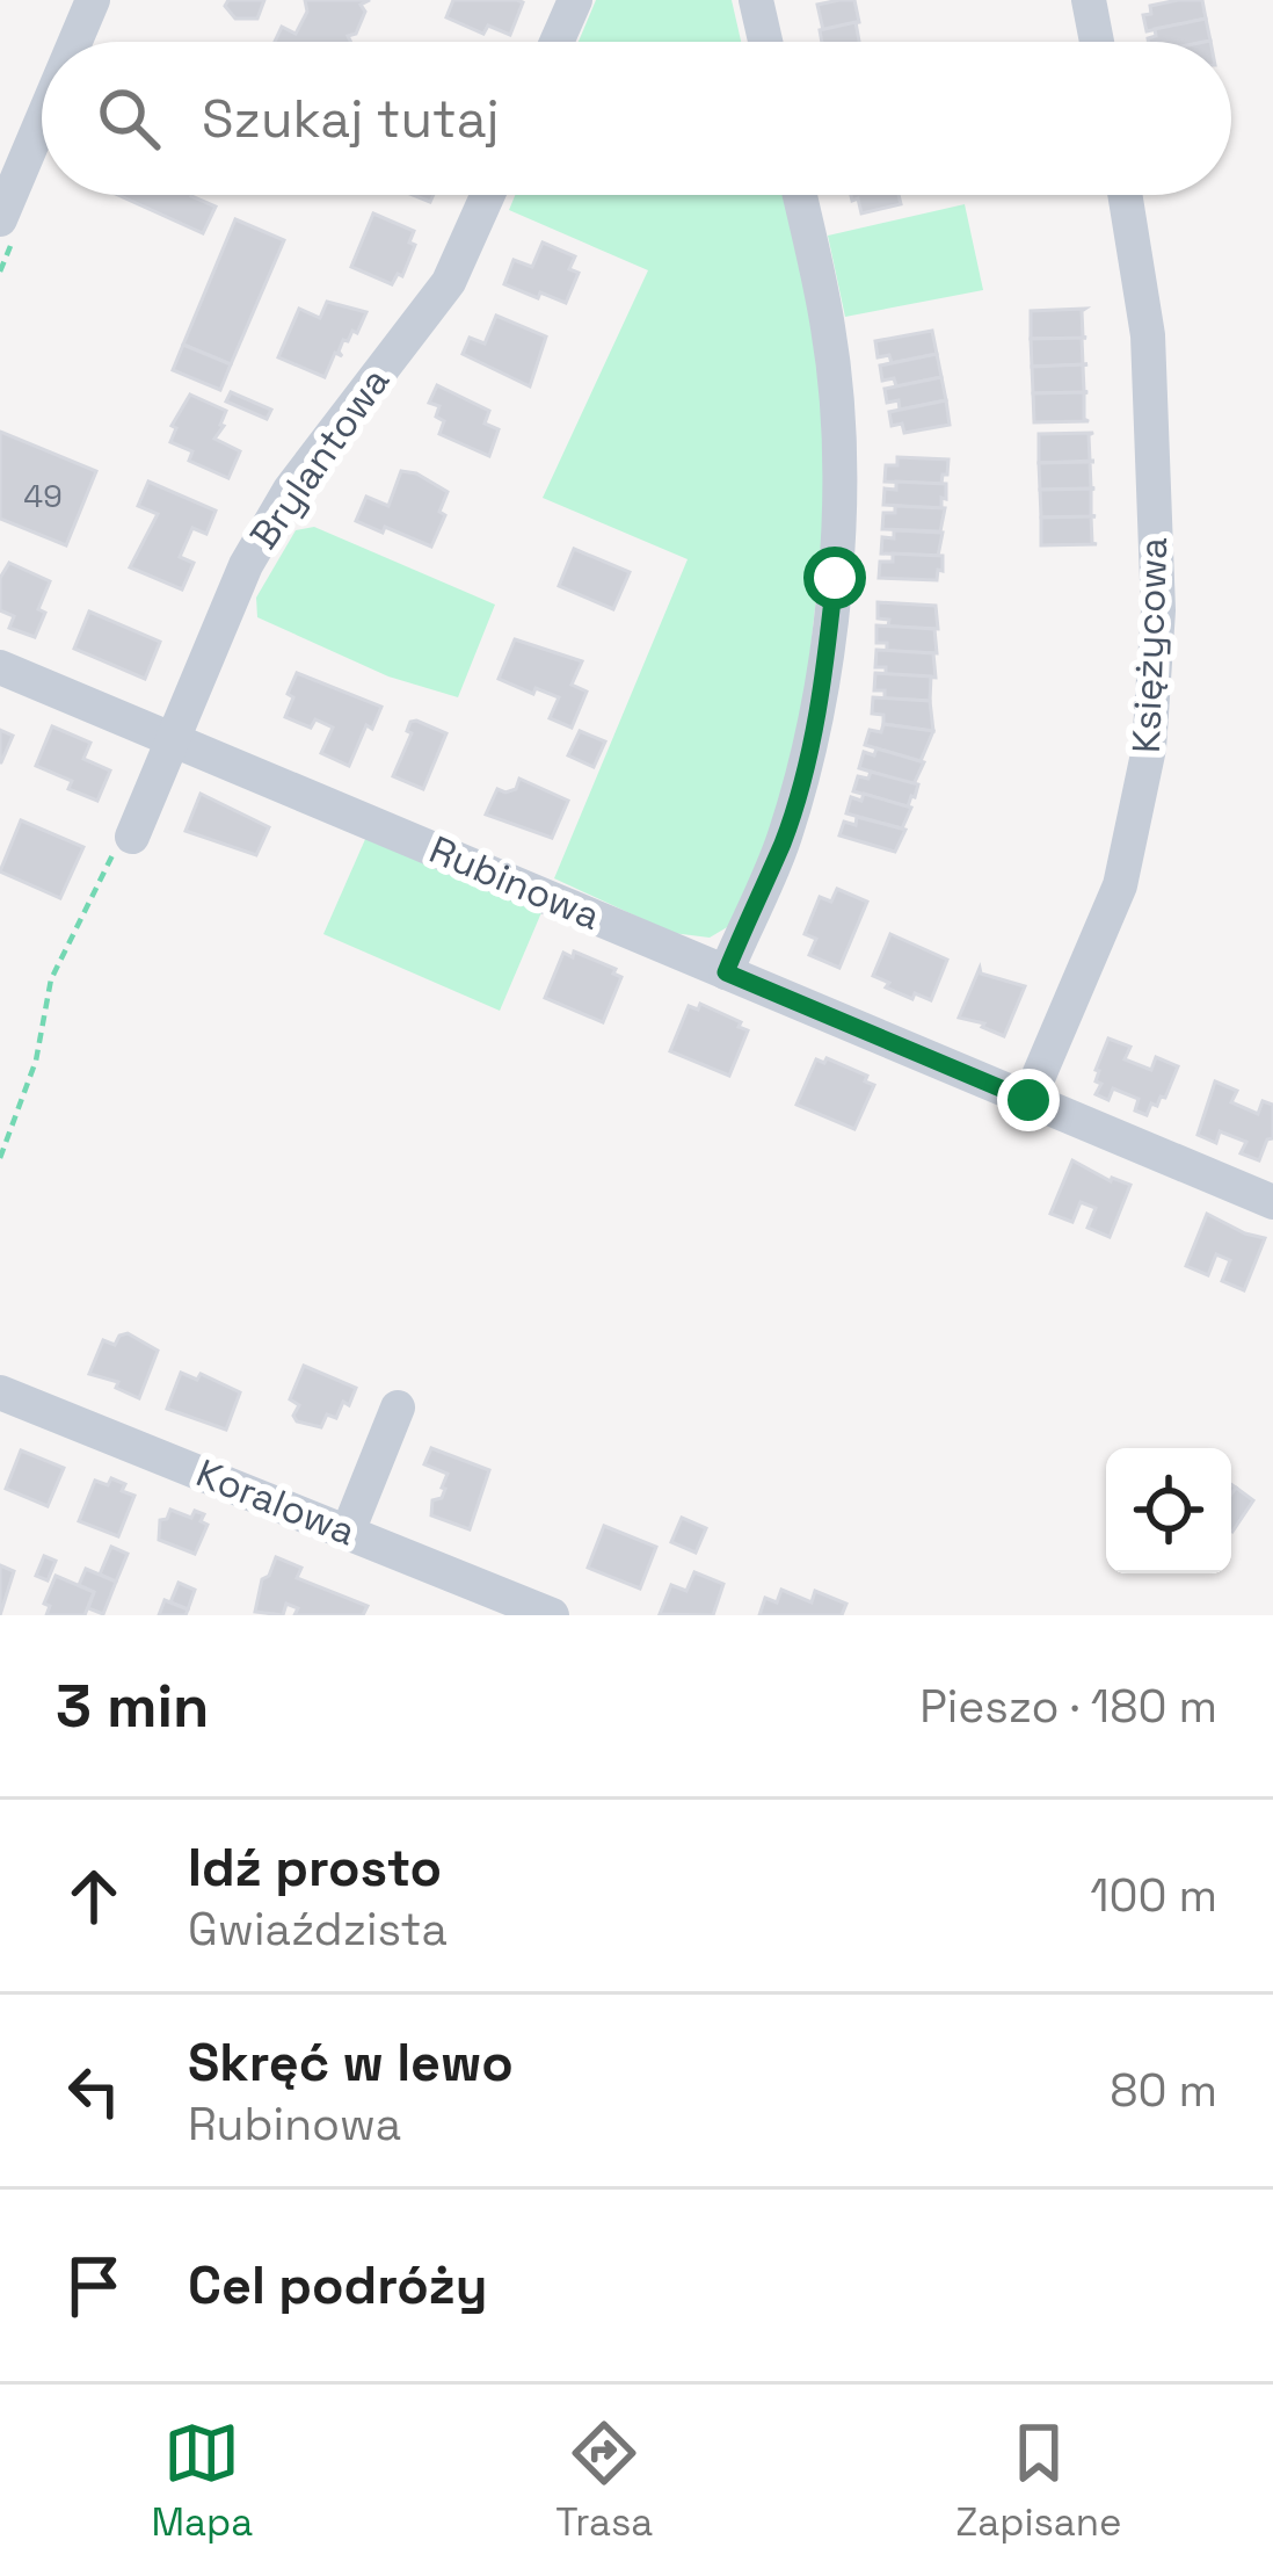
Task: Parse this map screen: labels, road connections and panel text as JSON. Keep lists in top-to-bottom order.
{
  "streets": {
    "street": [
      "Brylantowa",
      "Księżycowa",
      "Rubinowa",
      "Koralowa"
    ]
  },
  "crossings": [
    ["Brylantowa", "Rubinowa"],
    ["Księżycowa", "Rubinowa"]
  ],
  "house_numbers": ["49"],
  "page": {
    "search": "Szukaj tutaj",
    "heading": ["3 min", "Pieszo · 180 m"],
    "list": [
      ["Idź prosto", "Gwiaździsta", "100 m"],
      ["Skręć w lewo", "Rubinowa", "80 m"],
      "Cel podróży"
    ],
    "nav": ["Mapa", "Trasa", "Zapisane"]
  }
}
